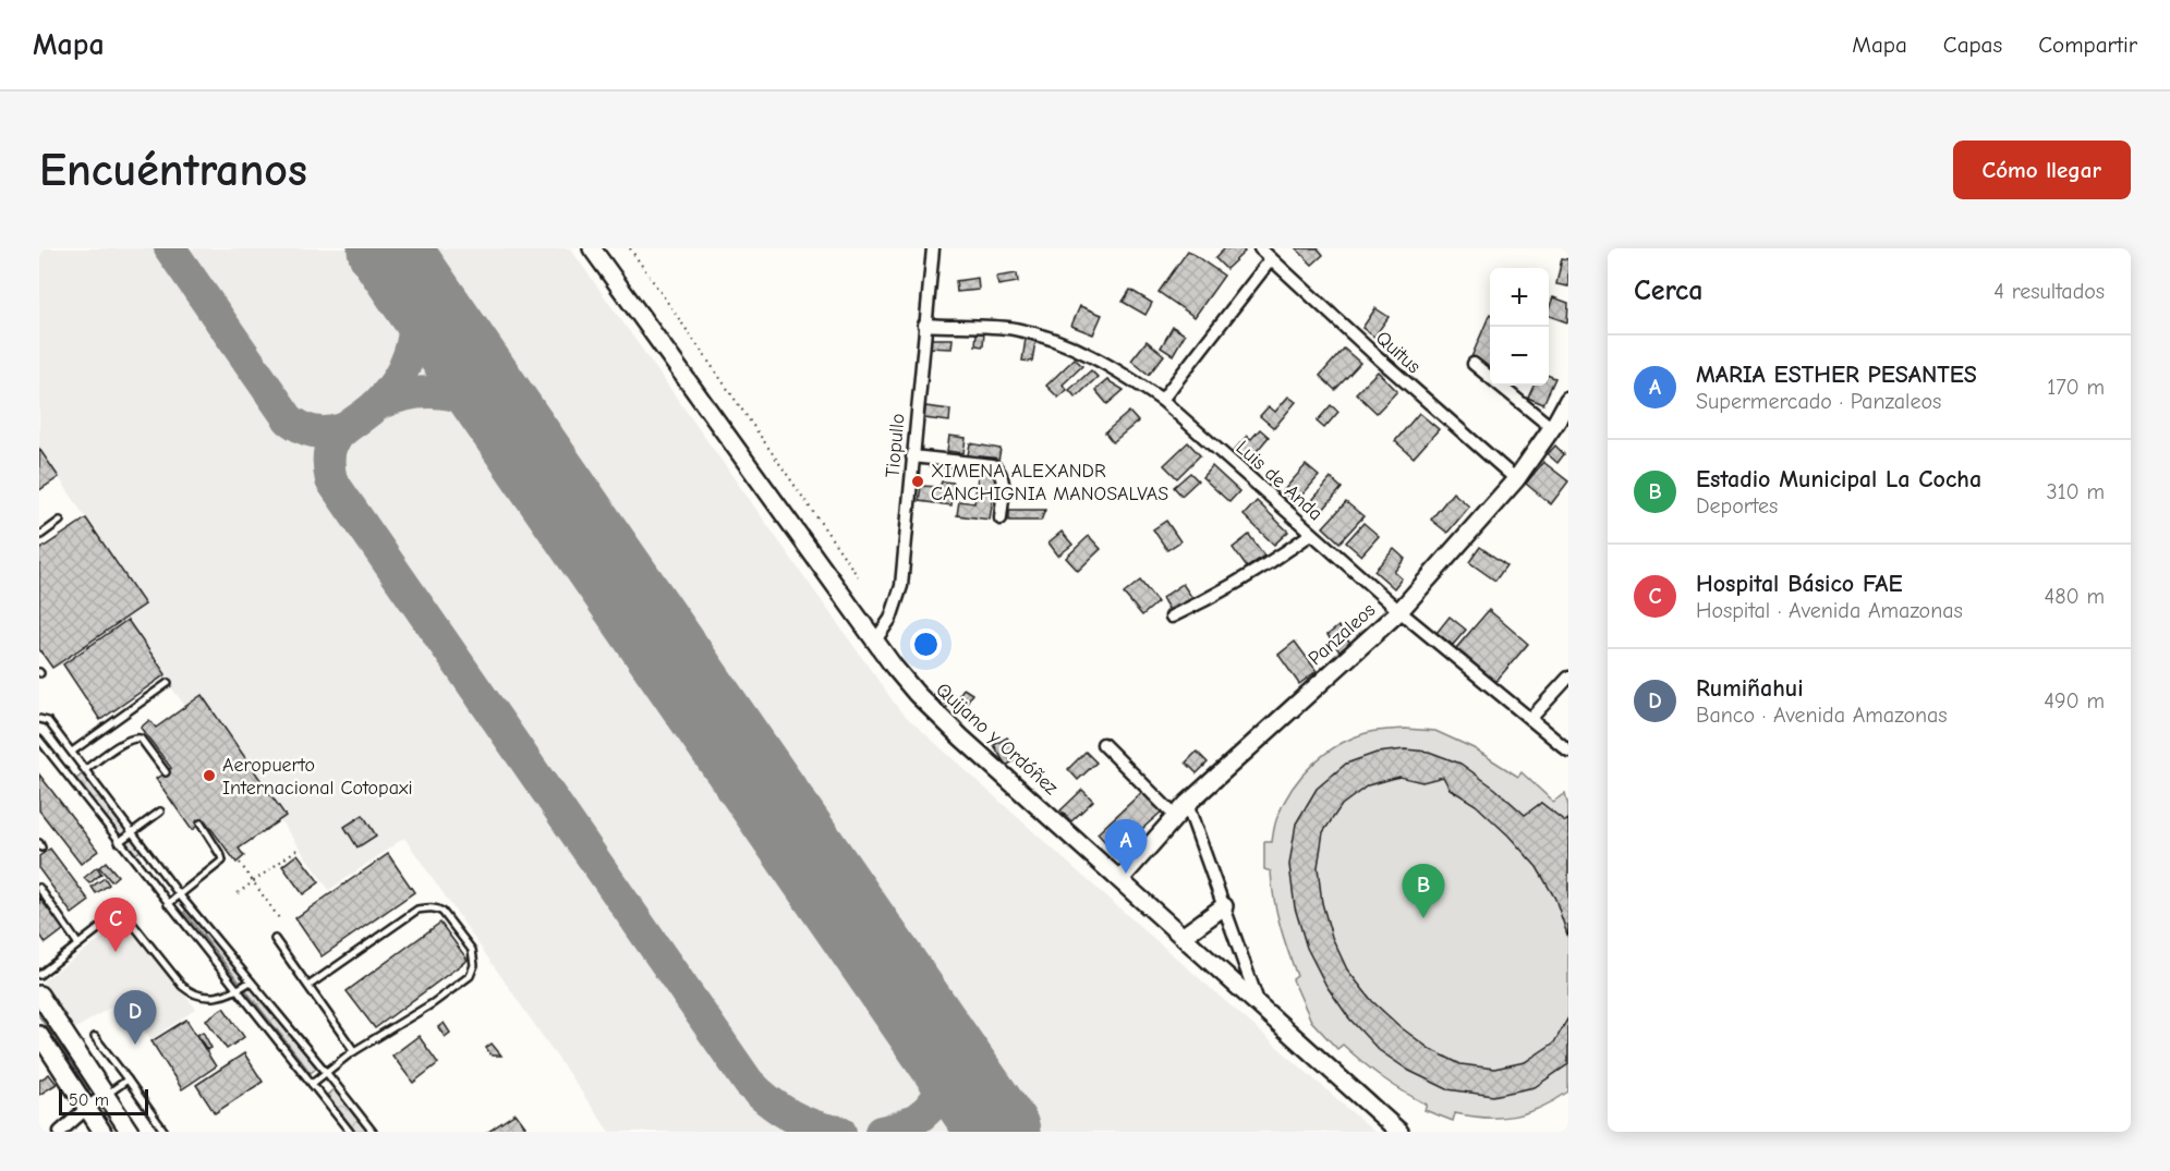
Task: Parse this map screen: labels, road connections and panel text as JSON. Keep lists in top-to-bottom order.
{
  "streets": {
    "street": [
      "Quitus",
      "Tiopullo",
      "Luis de Anda",
      "Panzaleos",
      "Quijano y Ordóñez"
    ]
  },
  "crossings": [
    ["Quitus", "Panzaleos"],
    ["Tiopullo", "Luis de Anda"],
    ["Tiopullo", "Quijano y Ordóñez"],
    ["Luis de Anda", "Panzaleos"],
    ["Panzaleos", "Quijano y Ordóñez"]
  ],
  "places": ["XIMENA ALEXANDR CANCHIGNIA MANOSALVAS", "Aeropuerto Internacional Cotopaxi"],
  "scale_bar": "50 m",
  "page": {
    "header": "Mapa",
    "nav": ["Mapa", "Capas", "Compartir"],
    "buttons": "Cómo llegar",
    "title": "Encuéntranos",
    "heading": ["Cerca", "4 resultados"],
    "map_buttons": ["+", "−"],
    "list": [
      {
        "mark": "A",
        "name": "MARIA ESTHER PESANTES",
        "note": "Supermercado · Panzaleos",
        "value": "170 m"
      },
      {
        "mark": "B",
        "name": "Estadio Municipal La Cocha",
        "note": "Deportes",
        "value": "310 m"
      },
      {
        "mark": "C",
        "name": "Hospital Básico FAE",
        "note": "Hospital · Avenida Amazonas",
        "value": "480 m"
      },
      {
        "mark": "D",
        "name": "Rumiñahui",
        "note": "Banco · Avenida Amazonas",
        "value": "490 m"
      }
    ],
    "pins": [
      "A",
      "B",
      "C",
      "D"
    ],
    "scale": "50 m"
  }
}
